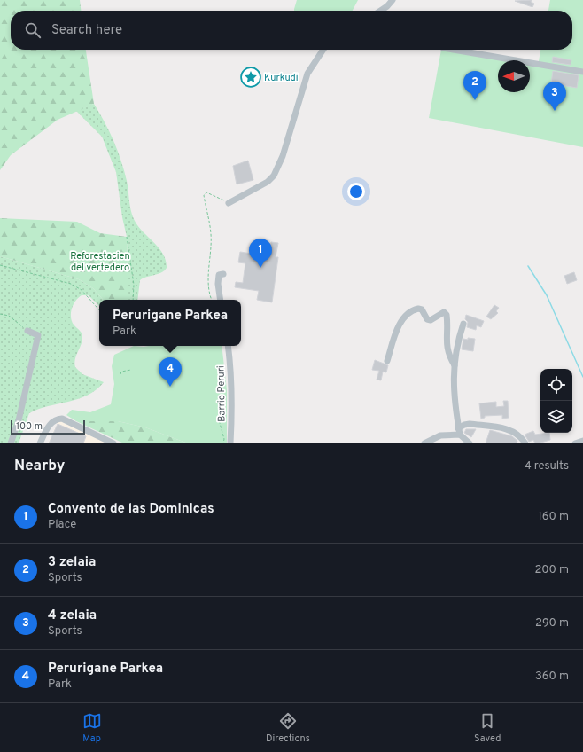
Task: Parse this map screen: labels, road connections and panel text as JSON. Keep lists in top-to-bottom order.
{
  "streets": {
    "street": ["Barrio Peruri"]
  },
  "parks": ["Reforestacien del vertedero"],
  "places": {
    "place": ["Kurkudi"]
  },
  "scale_bar": "100 m",
  "north": "left",
  "page": {
    "search": "Search here",
    "pins": [
      "2",
      "3",
      "1",
      "4"
    ],
    "popup": ["Perurigane Parkea", "Park"],
    "scale": "100 m",
    "heading": ["Nearby", "4 results"],
    "list": [
      {
        "mark": "1",
        "name": "Convento de las Dominicas",
        "note": "Place",
        "value": "160 m"
      },
      {
        "mark": "2",
        "name": "3 zelaia",
        "note": "Sports",
        "value": "200 m"
      },
      {
        "mark": "3",
        "name": "4 zelaia",
        "note": "Sports",
        "value": "290 m"
      },
      {
        "mark": "4",
        "name": "Perurigane Parkea",
        "note": "Park",
        "value": "360 m"
      }
    ],
    "nav": ["Map", "Directions", "Saved"]
  }
}
